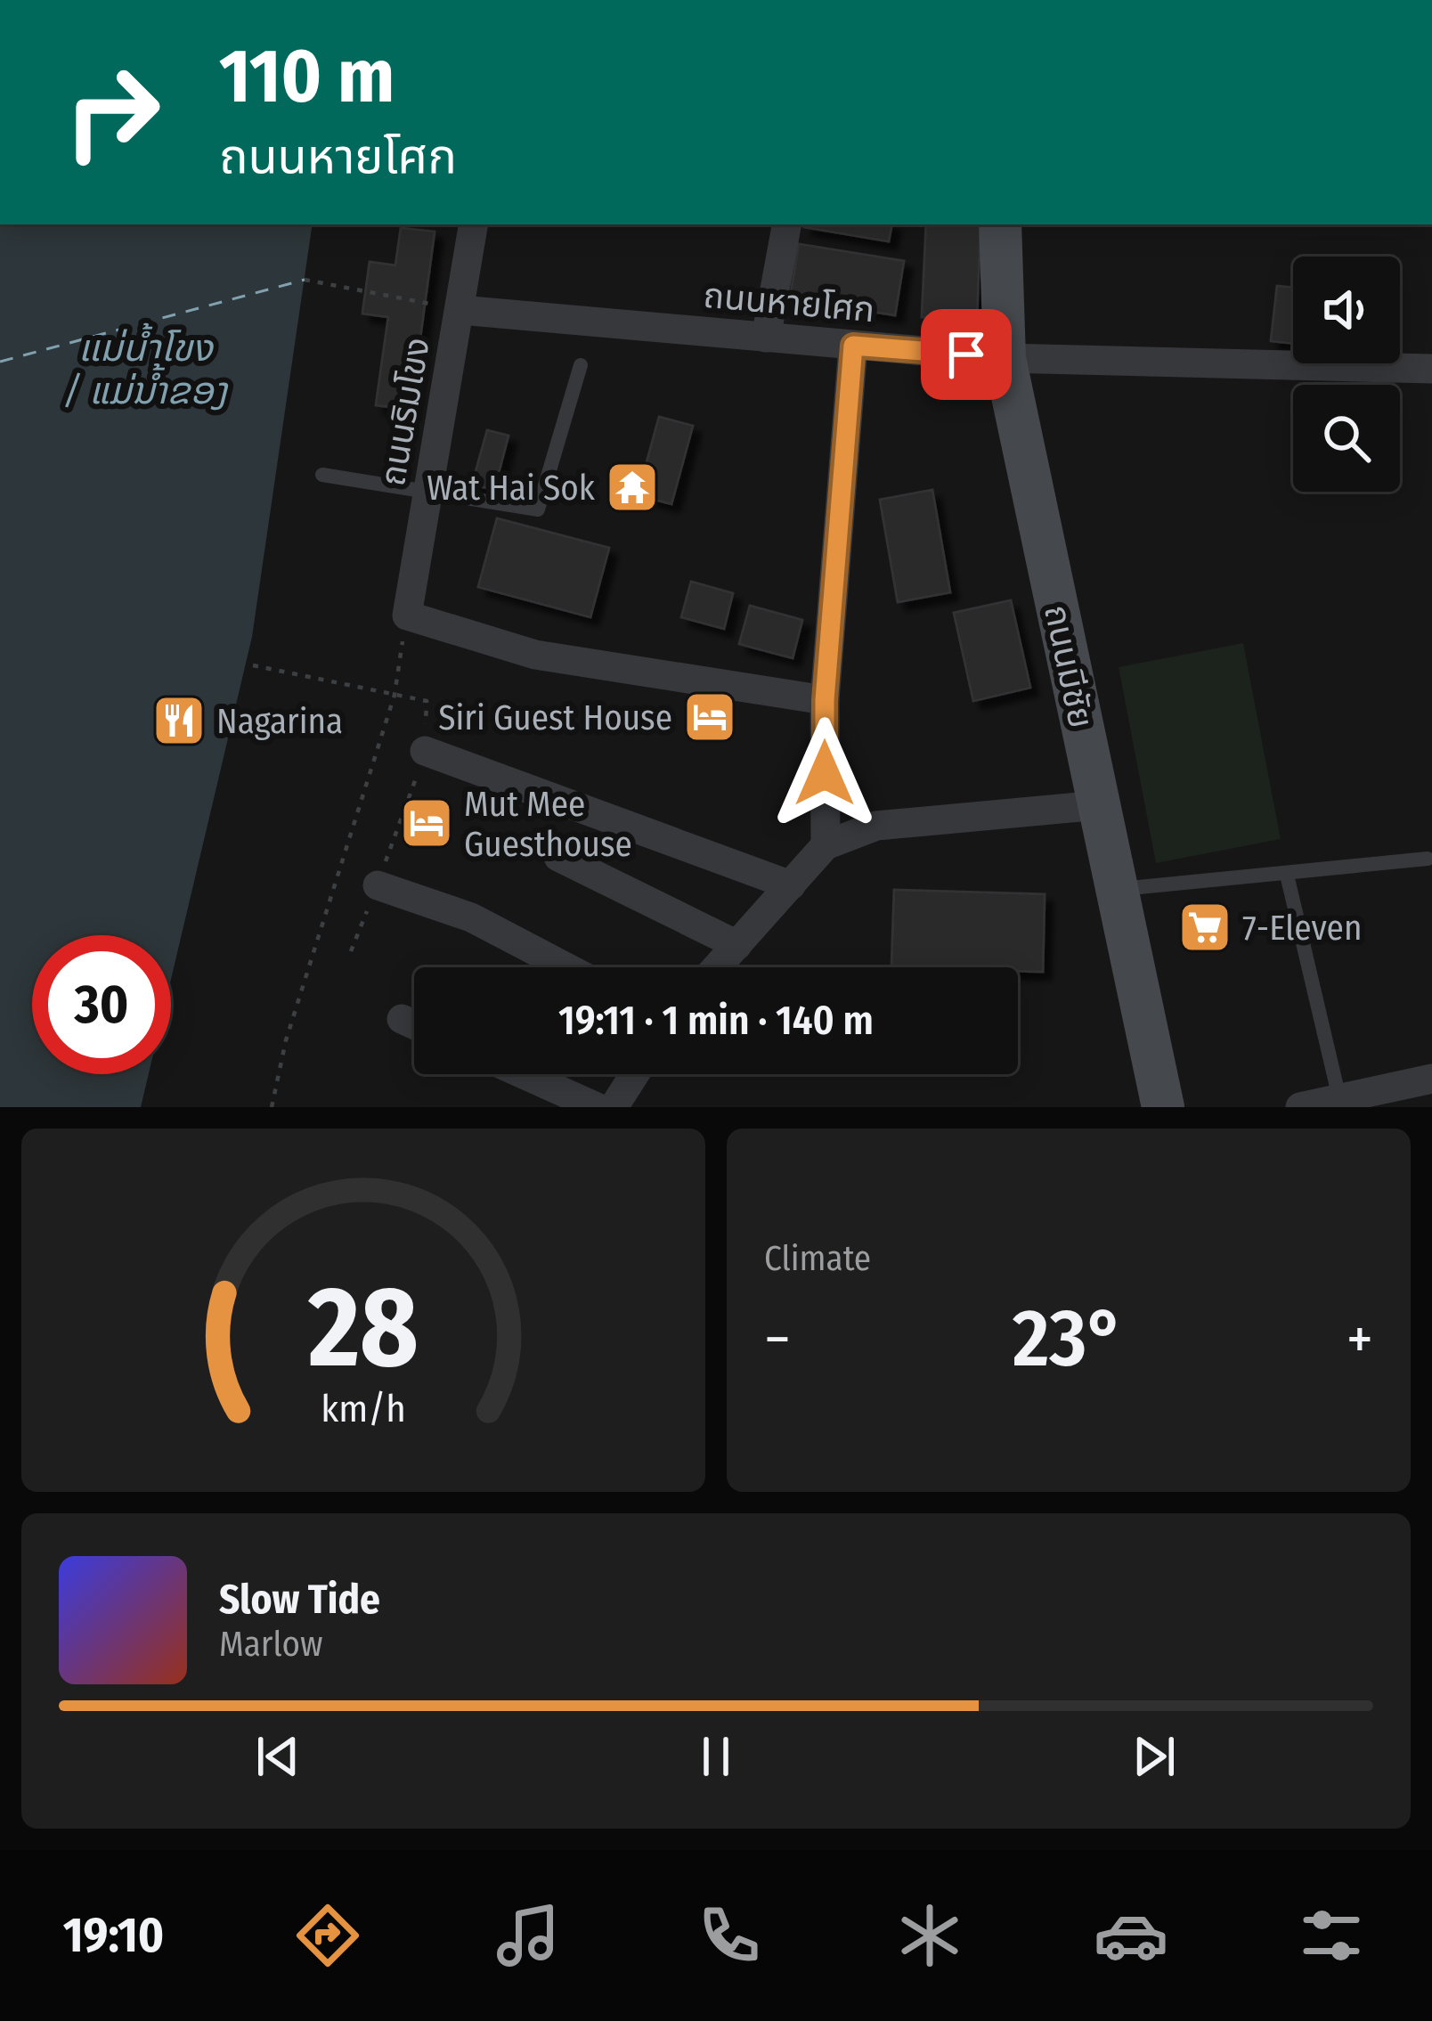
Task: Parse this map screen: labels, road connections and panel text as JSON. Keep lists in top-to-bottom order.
{
  "streets": {
    "street": ["ถนนหายโศก", "ถนนริมโขง", "ถนนมีชัย"]
  },
  "crossings": [
    ["ถนนหายโศก", "ถนนริมโขง"],
    ["ถนนหายโศก", "ถนนมีชัย"]
  ],
  "water": ["แม่น้ำโขง / ແມ່ນ້ຳຂອງ"],
  "places": {
    "temple": ["Wat Hai Sok"],
    "hotel": ["Siri Guest House", "Mut Mee Guesthouse"],
    "restaurant": ["Nagarina"],
    "supermarket": ["7-Eleven"]
  },
  "page": {
    "turn": ["110 m", "ถนนหายโศก"],
    "limit": "30",
    "trip": "19:11 · 1 min · 140 m",
    "tile": "Climate",
    "heat": ["−", "23°", "+"],
    "song": ["Slow Tide", "Marlow"],
    "tabs": "19:10",
    "gauge": ["28", "km/h"]
  }
}
